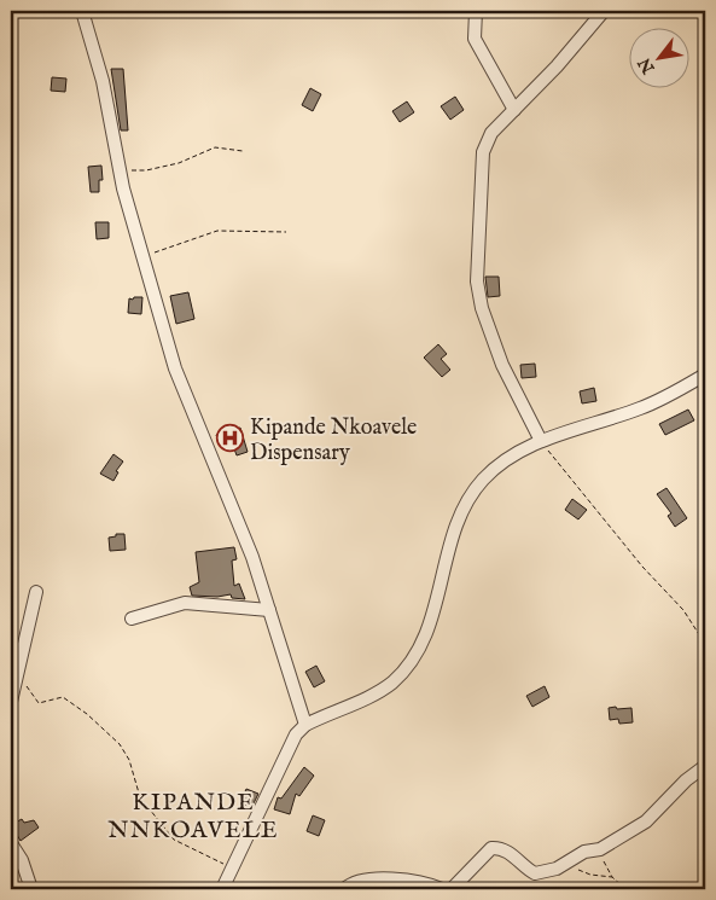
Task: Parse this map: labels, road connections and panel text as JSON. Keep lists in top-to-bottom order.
{
  "districts": ["KIPANDE NNKOAVELE"],
  "places": {
    "hospital": ["Kipande Nkoavele Dispensary"]
  },
  "north": "bottom left"
}
